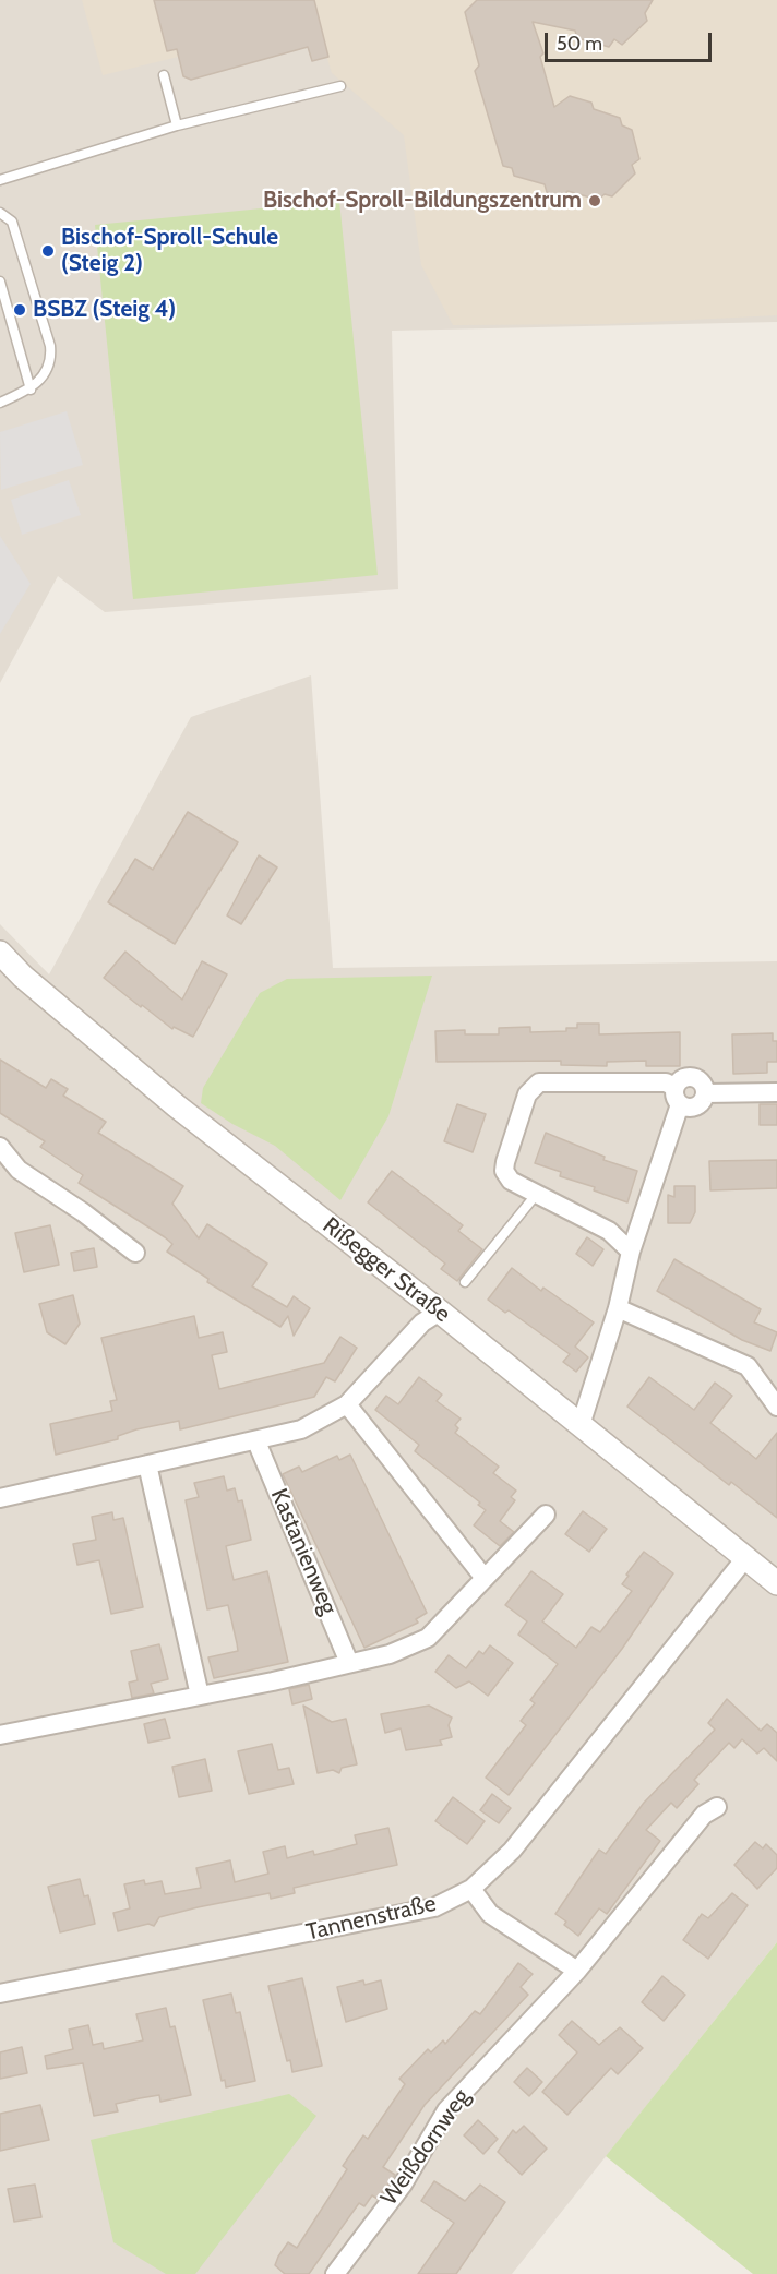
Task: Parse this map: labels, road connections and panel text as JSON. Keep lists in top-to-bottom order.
{
  "streets": {
    "street": [
      "Rißegger Straße",
      "Kastanienweg",
      "Tannenstraße",
      "Weißdornweg"
    ]
  },
  "crossings": [
    ["Rißegger Straße", "Tannenstraße"]
  ],
  "places": ["Bischof-Sproll-Bildungszentrum", "Bischof-Sproll-Schule (Steig 2)", "BSBZ (Steig 4)"],
  "scale_bar": "50 m"
}
